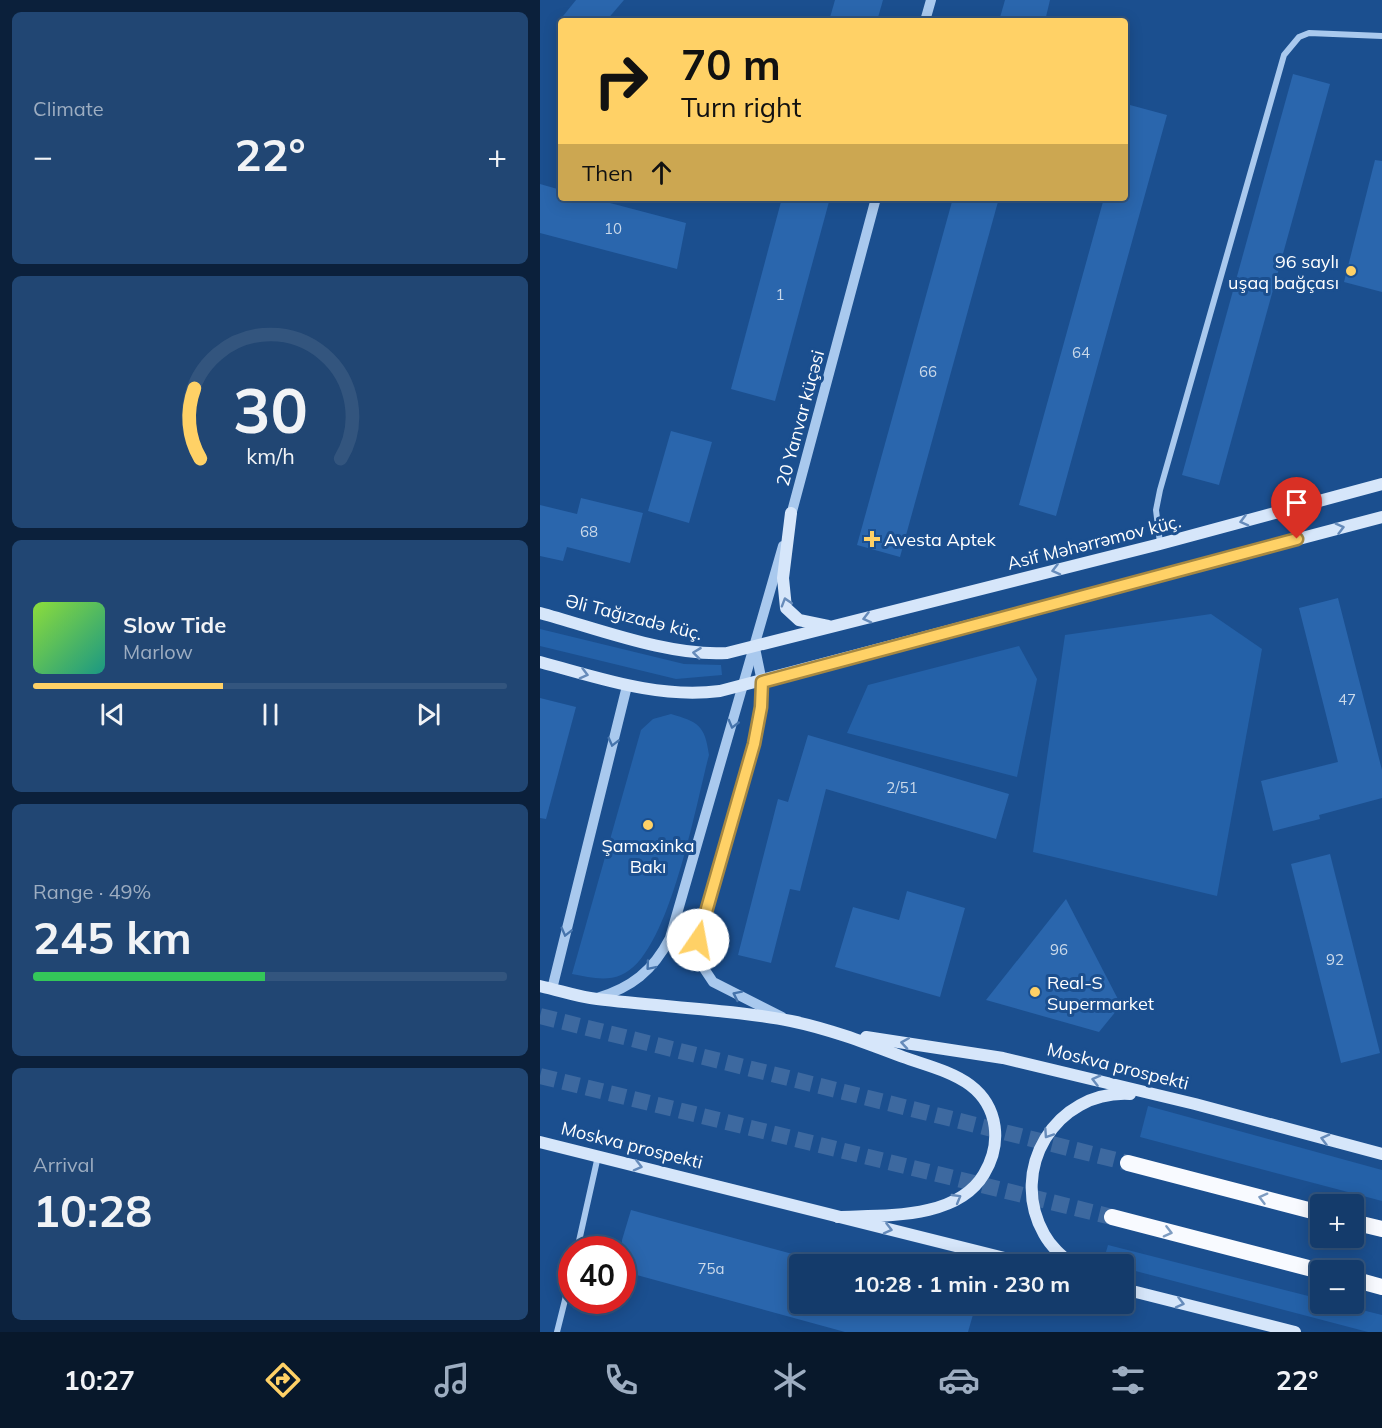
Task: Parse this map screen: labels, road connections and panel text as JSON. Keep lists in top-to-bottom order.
{
  "streets": {
    "main road": ["Asif Məhərrəmov küç.", "Əli Tağızadə küç.", "Moskva prospekti"],
    "street": ["20 Yanvar küçəsi"]
  },
  "crossings": [
    ["20 Yanvar küçəsi", "Əli Tağızadə küç."],
    ["Asif Məhərrəmov küç.", "Əli Tağızadə küç."]
  ],
  "one_way": ["20 Yanvar küçəsi"],
  "places": {
    "other": ["96 saylı uşaq bağçası", "Şamaxinka Bakı", "Real-S Supermarket"],
    "health": ["Avesta Aptek"]
  },
  "house_numbers": [
    "10",
    "1",
    "64",
    "66",
    "68",
    "47",
    "2/51",
    "96",
    "92",
    "75a"
  ],
  "page": {
    "tile": [
      "Climate",
      ["Range · 49%", "245 km"],
      ["Arrival", "10:28"]
    ],
    "turn": ["70 m", "Turn right"],
    "heat": ["−", "22°", "+"],
    "then": "Then",
    "song": ["Slow Tide", "Marlow"],
    "map_buttons": ["+", "−"],
    "limit": "40",
    "trip": "10:28 · 1 min · 230 m",
    "tabs": ["10:27", "22°"],
    "gauge": ["30", "km/h"]
  }
}
